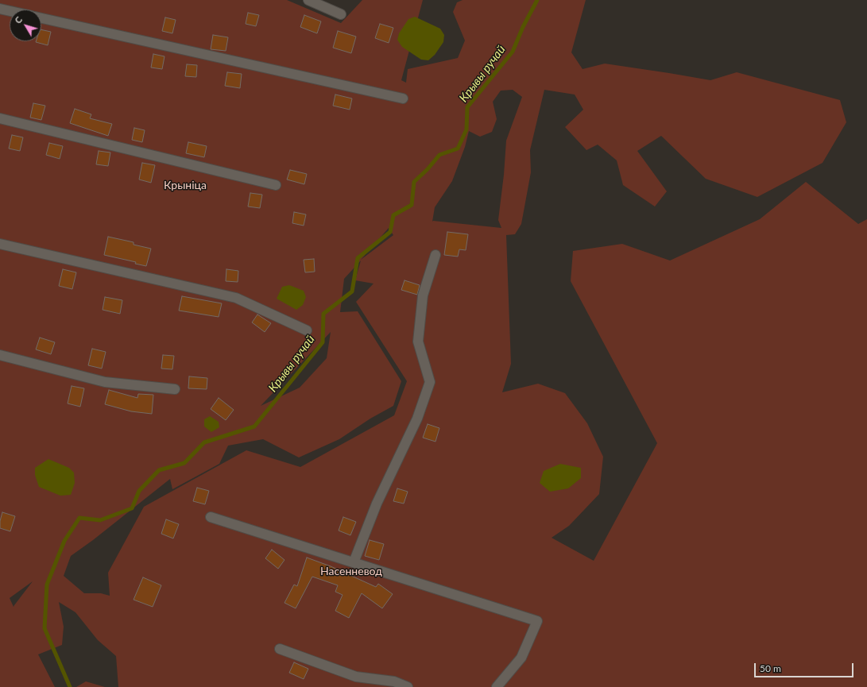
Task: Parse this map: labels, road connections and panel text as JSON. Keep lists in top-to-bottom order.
{
  "water": ["Крывы ручай"],
  "parks": ["Крыніца", "Насенневод"],
  "scale_bar": "50 m",
  "north": "top left"
}
